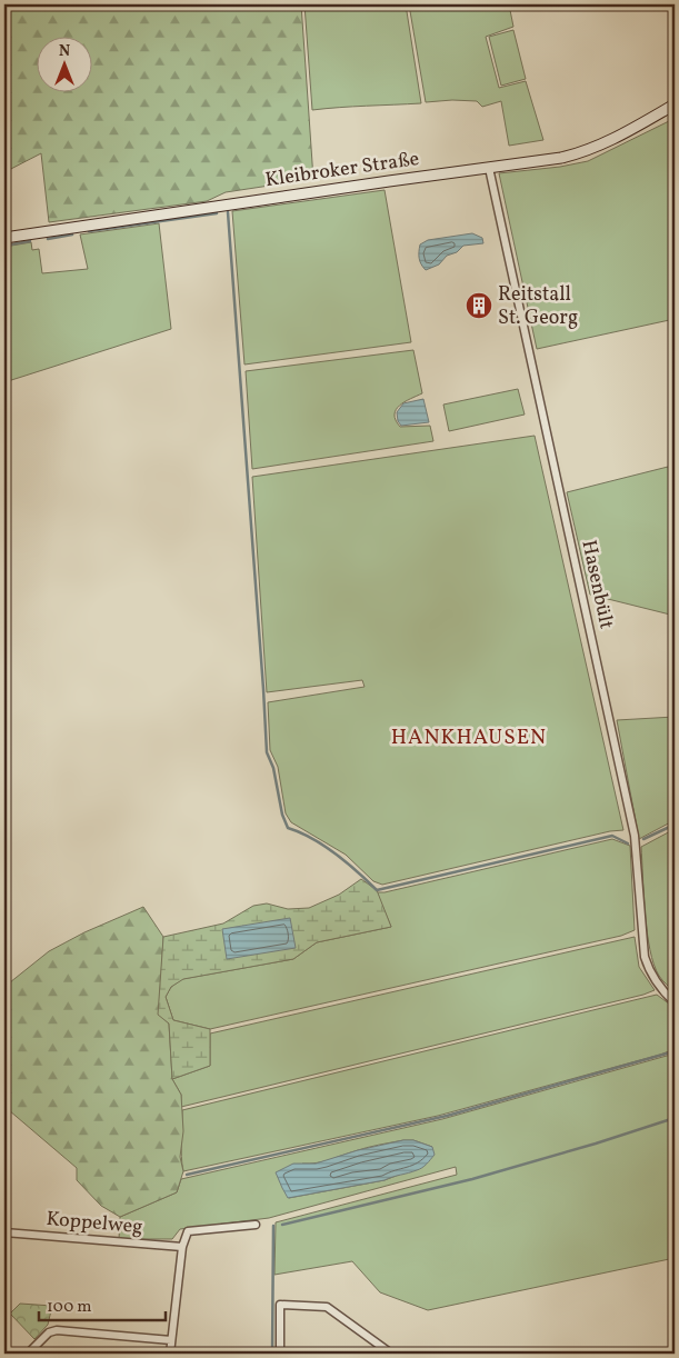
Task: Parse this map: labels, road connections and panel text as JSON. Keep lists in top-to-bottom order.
{
  "streets": {
    "street": ["Kleibroker Straße", "Hasenbült", "Koppelweg"]
  },
  "crossings": [
    ["Kleibroker Straße", "Hasenbült"]
  ],
  "districts": ["HANKHAUSEN"],
  "places": {
    "building": ["Reitstall St. Georg"]
  },
  "scale_bar": "100 m",
  "north": "top"
}
